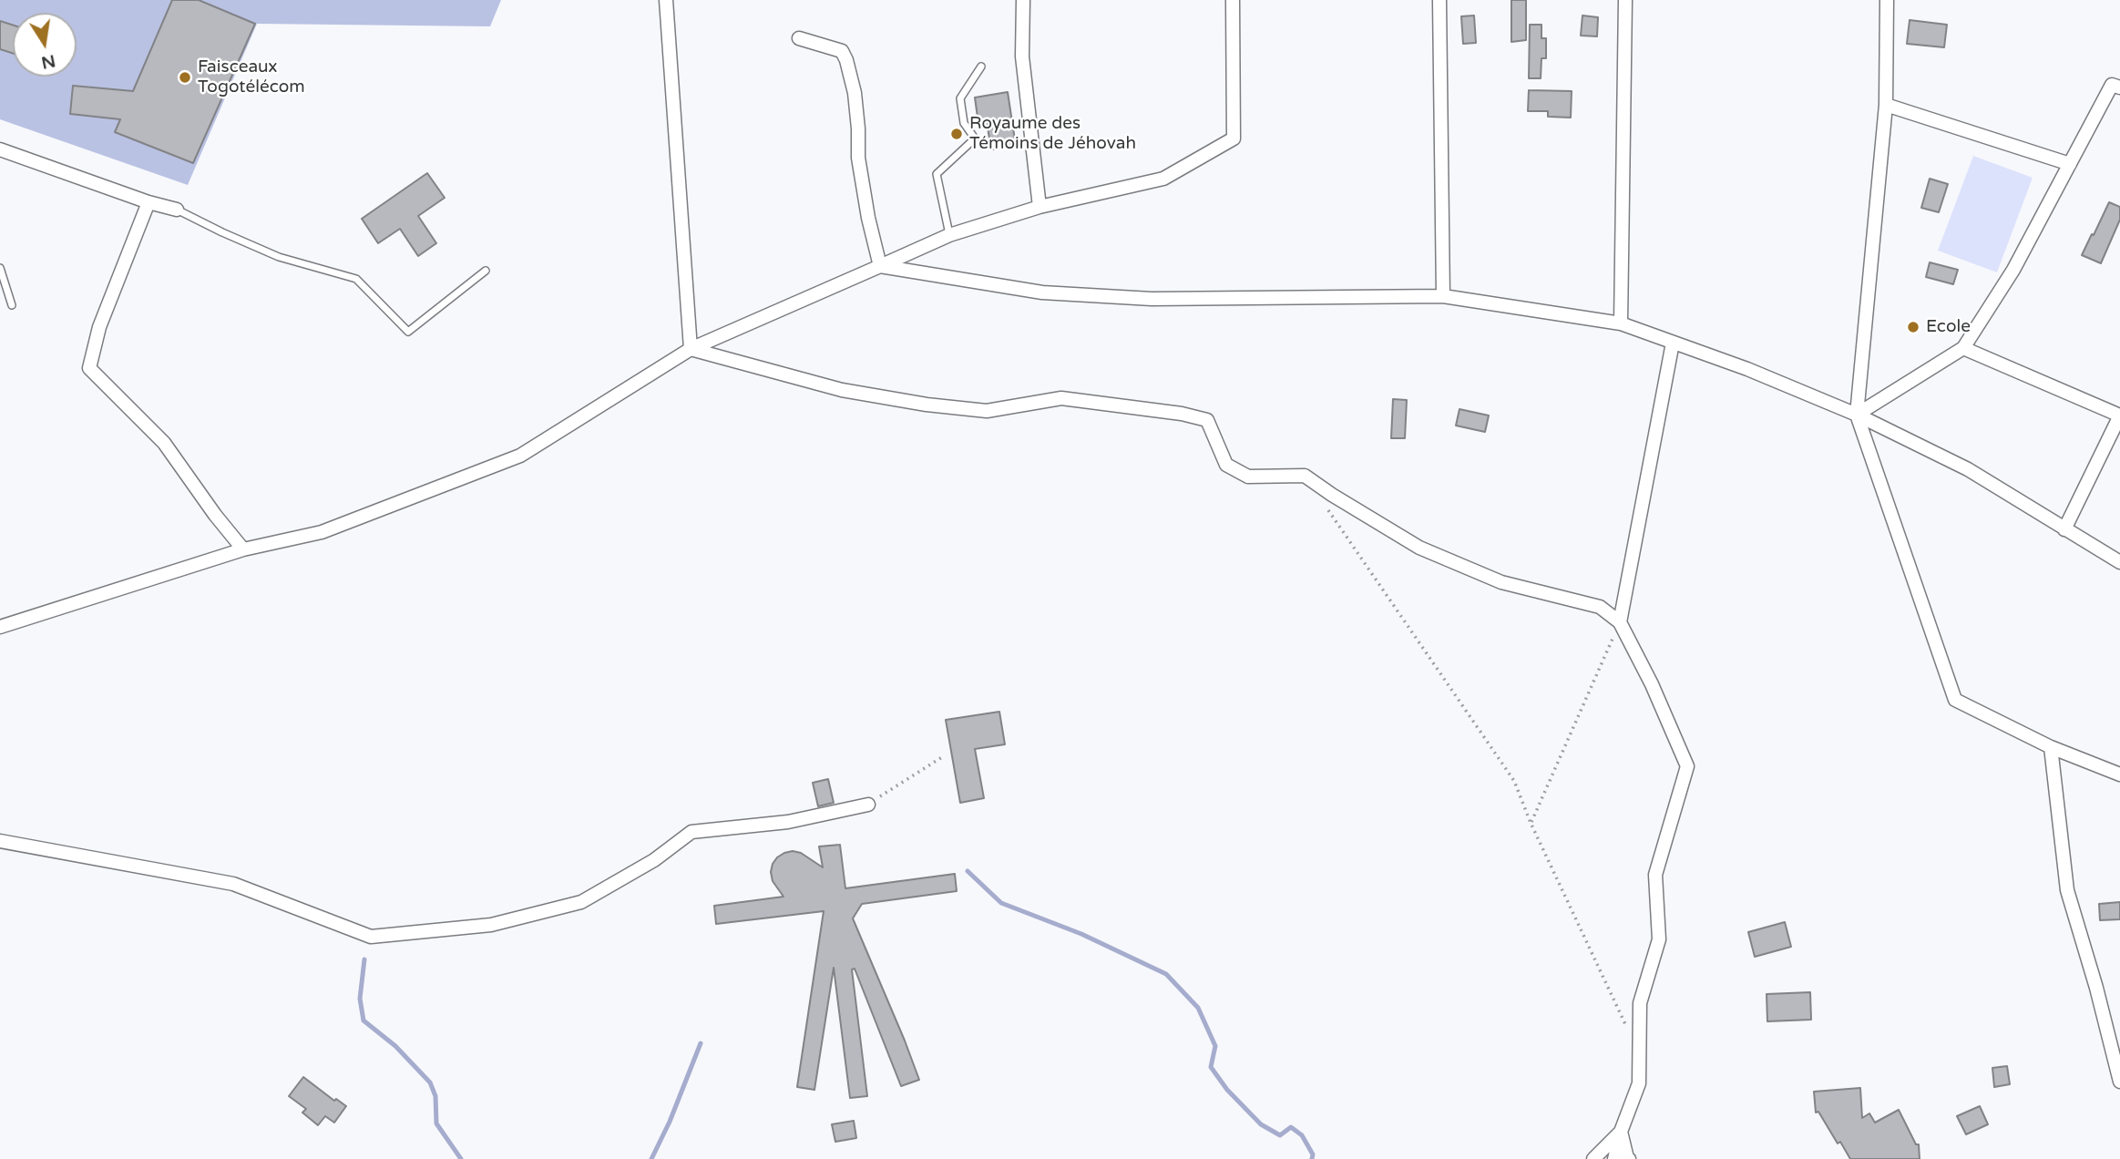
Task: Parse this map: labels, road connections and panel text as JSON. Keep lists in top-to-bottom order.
{
  "places": ["Faisceaux Togotélécom", "Royaume des Témoins de Jéhovah", "Ecole"],
  "north": "bottom"
}
